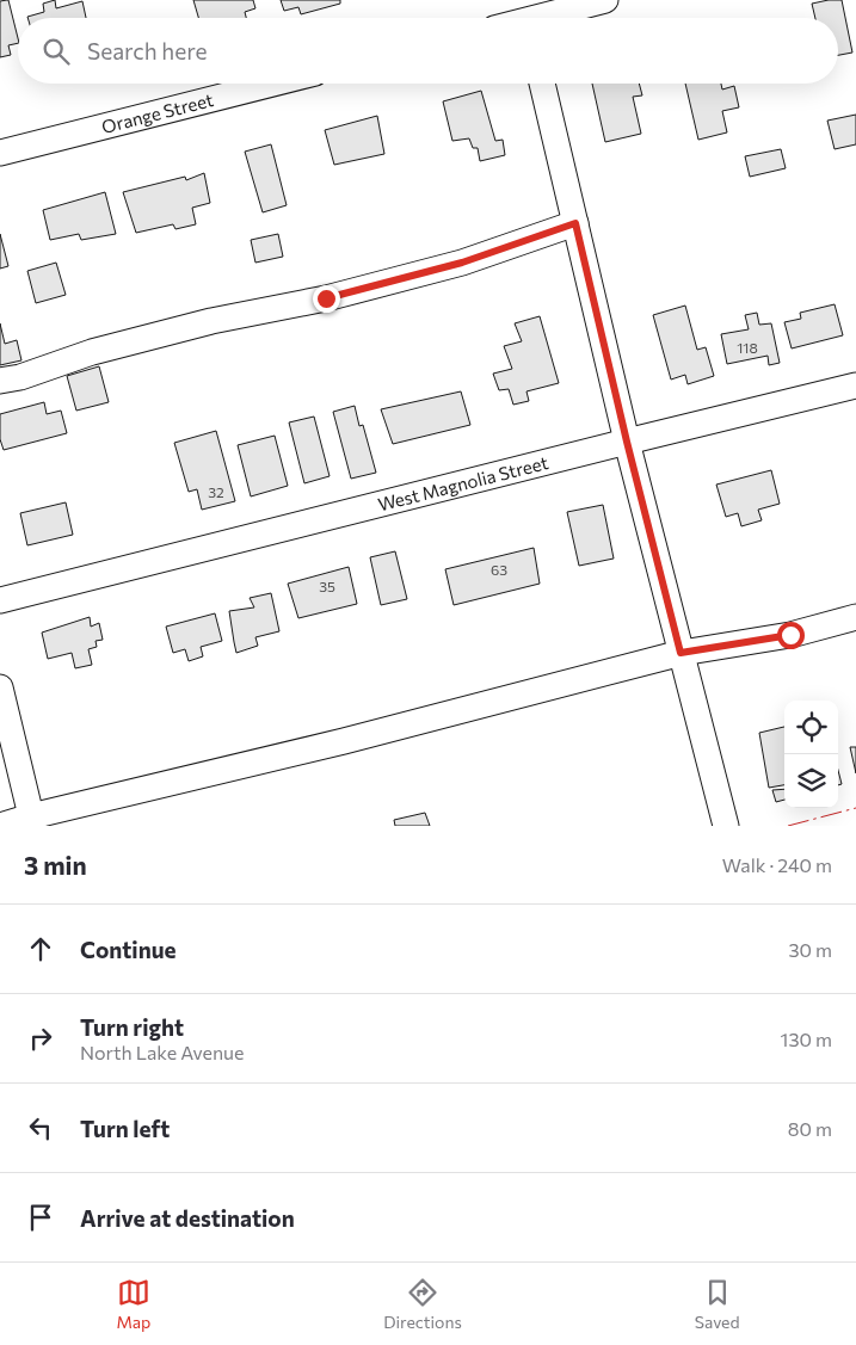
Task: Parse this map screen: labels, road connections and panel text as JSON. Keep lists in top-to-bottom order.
{
  "streets": {
    "street": ["Orange Street", "West Magnolia Street"]
  },
  "house_numbers": [
    "118",
    "32",
    "63",
    "35"
  ],
  "page": {
    "search": "Search here",
    "heading": ["3 min", "Walk · 240 m"],
    "list": [
      ["Continue", "30 m"],
      ["Turn right", "North Lake Avenue", "130 m"],
      ["Turn left", "80 m"],
      "Arrive at destination"
    ],
    "nav": ["Map", "Directions", "Saved"]
  }
}
